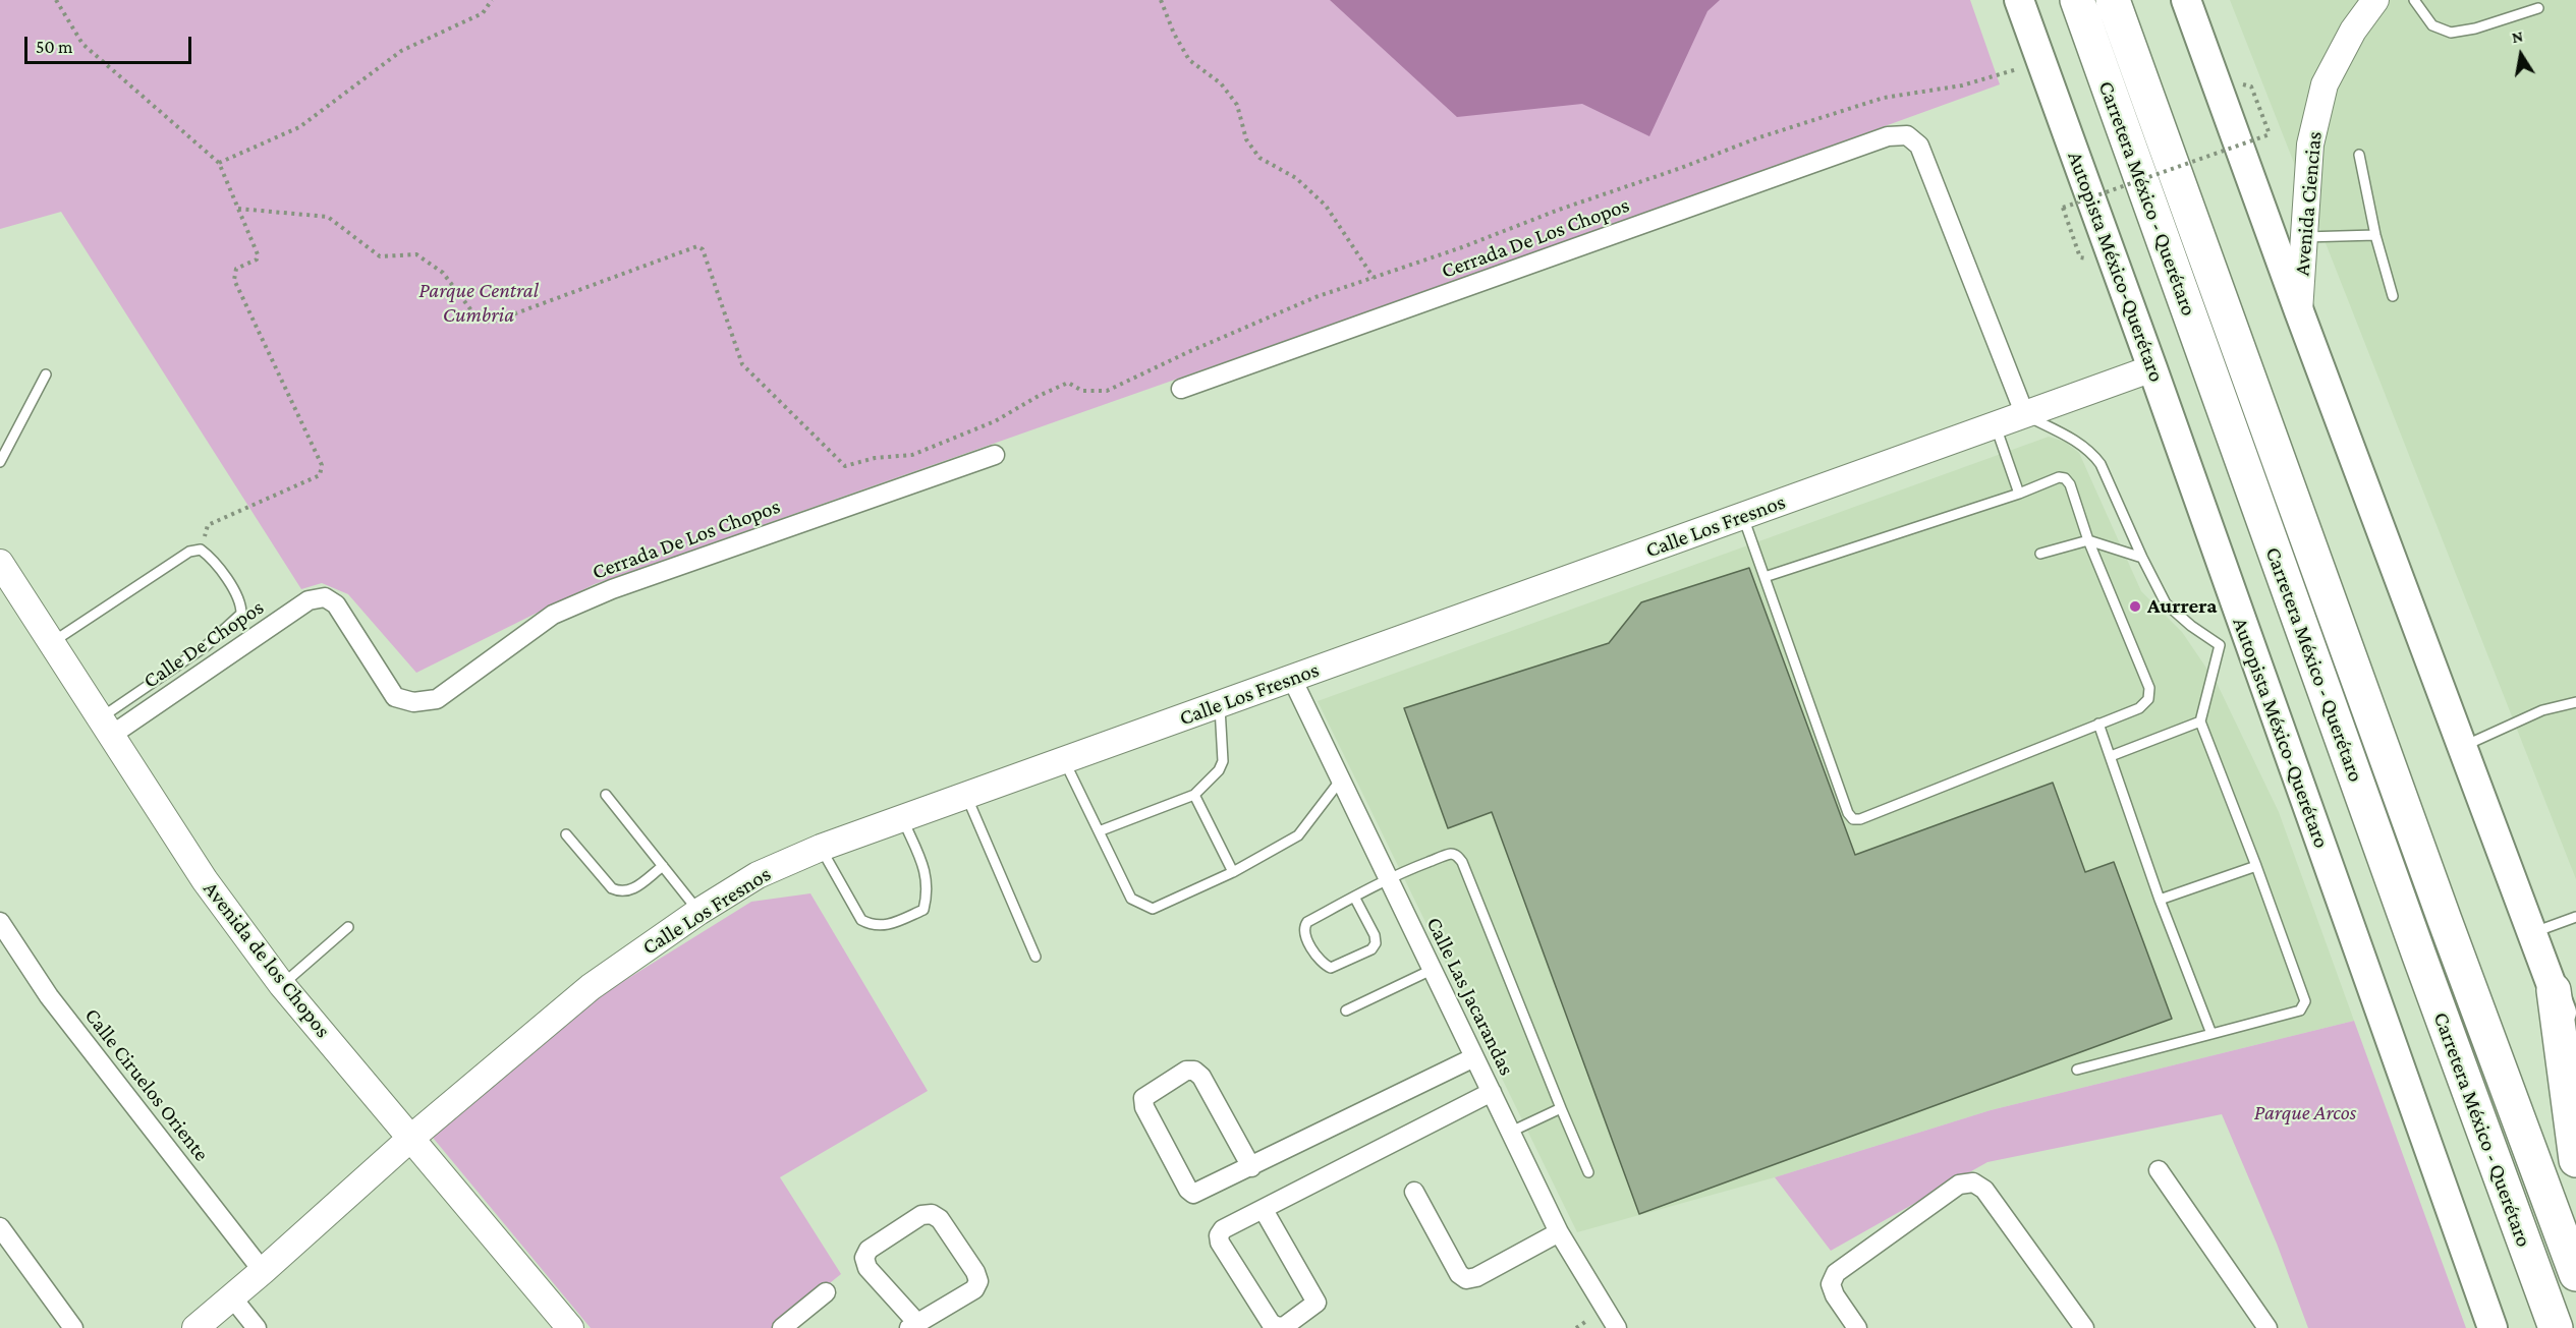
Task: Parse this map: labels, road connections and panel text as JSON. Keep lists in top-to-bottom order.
{
  "streets": {
    "highway": ["Carretera México - Querétaro"],
    "main road": ["Autopista México-Querétaro"],
    "street": [
      "Avenida Ciencias",
      "Cerrada De Los Chopos",
      "Calle Los Fresnos",
      "Calle De Chopos",
      "Avenida de los Chopos",
      "Calle Las Jacarandas",
      "Calle Ciruelos Oriente"
    ]
  },
  "crossings": [
    ["Cerrada De Los Chopos", "Calle Los Fresnos"],
    ["Cerrada De Los Chopos", "Calle De Chopos"],
    ["Autopista México-Querétaro", "Calle Los Fresnos"],
    ["Calle Los Fresnos", "Avenida de los Chopos"],
    ["Calle Los Fresnos", "Calle Las Jacarandas"],
    ["Calle Los Fresnos", "Calle Ciruelos Oriente"],
    ["Calle De Chopos", "Avenida de los Chopos"]
  ],
  "parks": ["Parque Central Cumbria", "Parque Arcos"],
  "places": ["Aurrera"],
  "scale_bar": "50 m",
  "north": "top"
}
